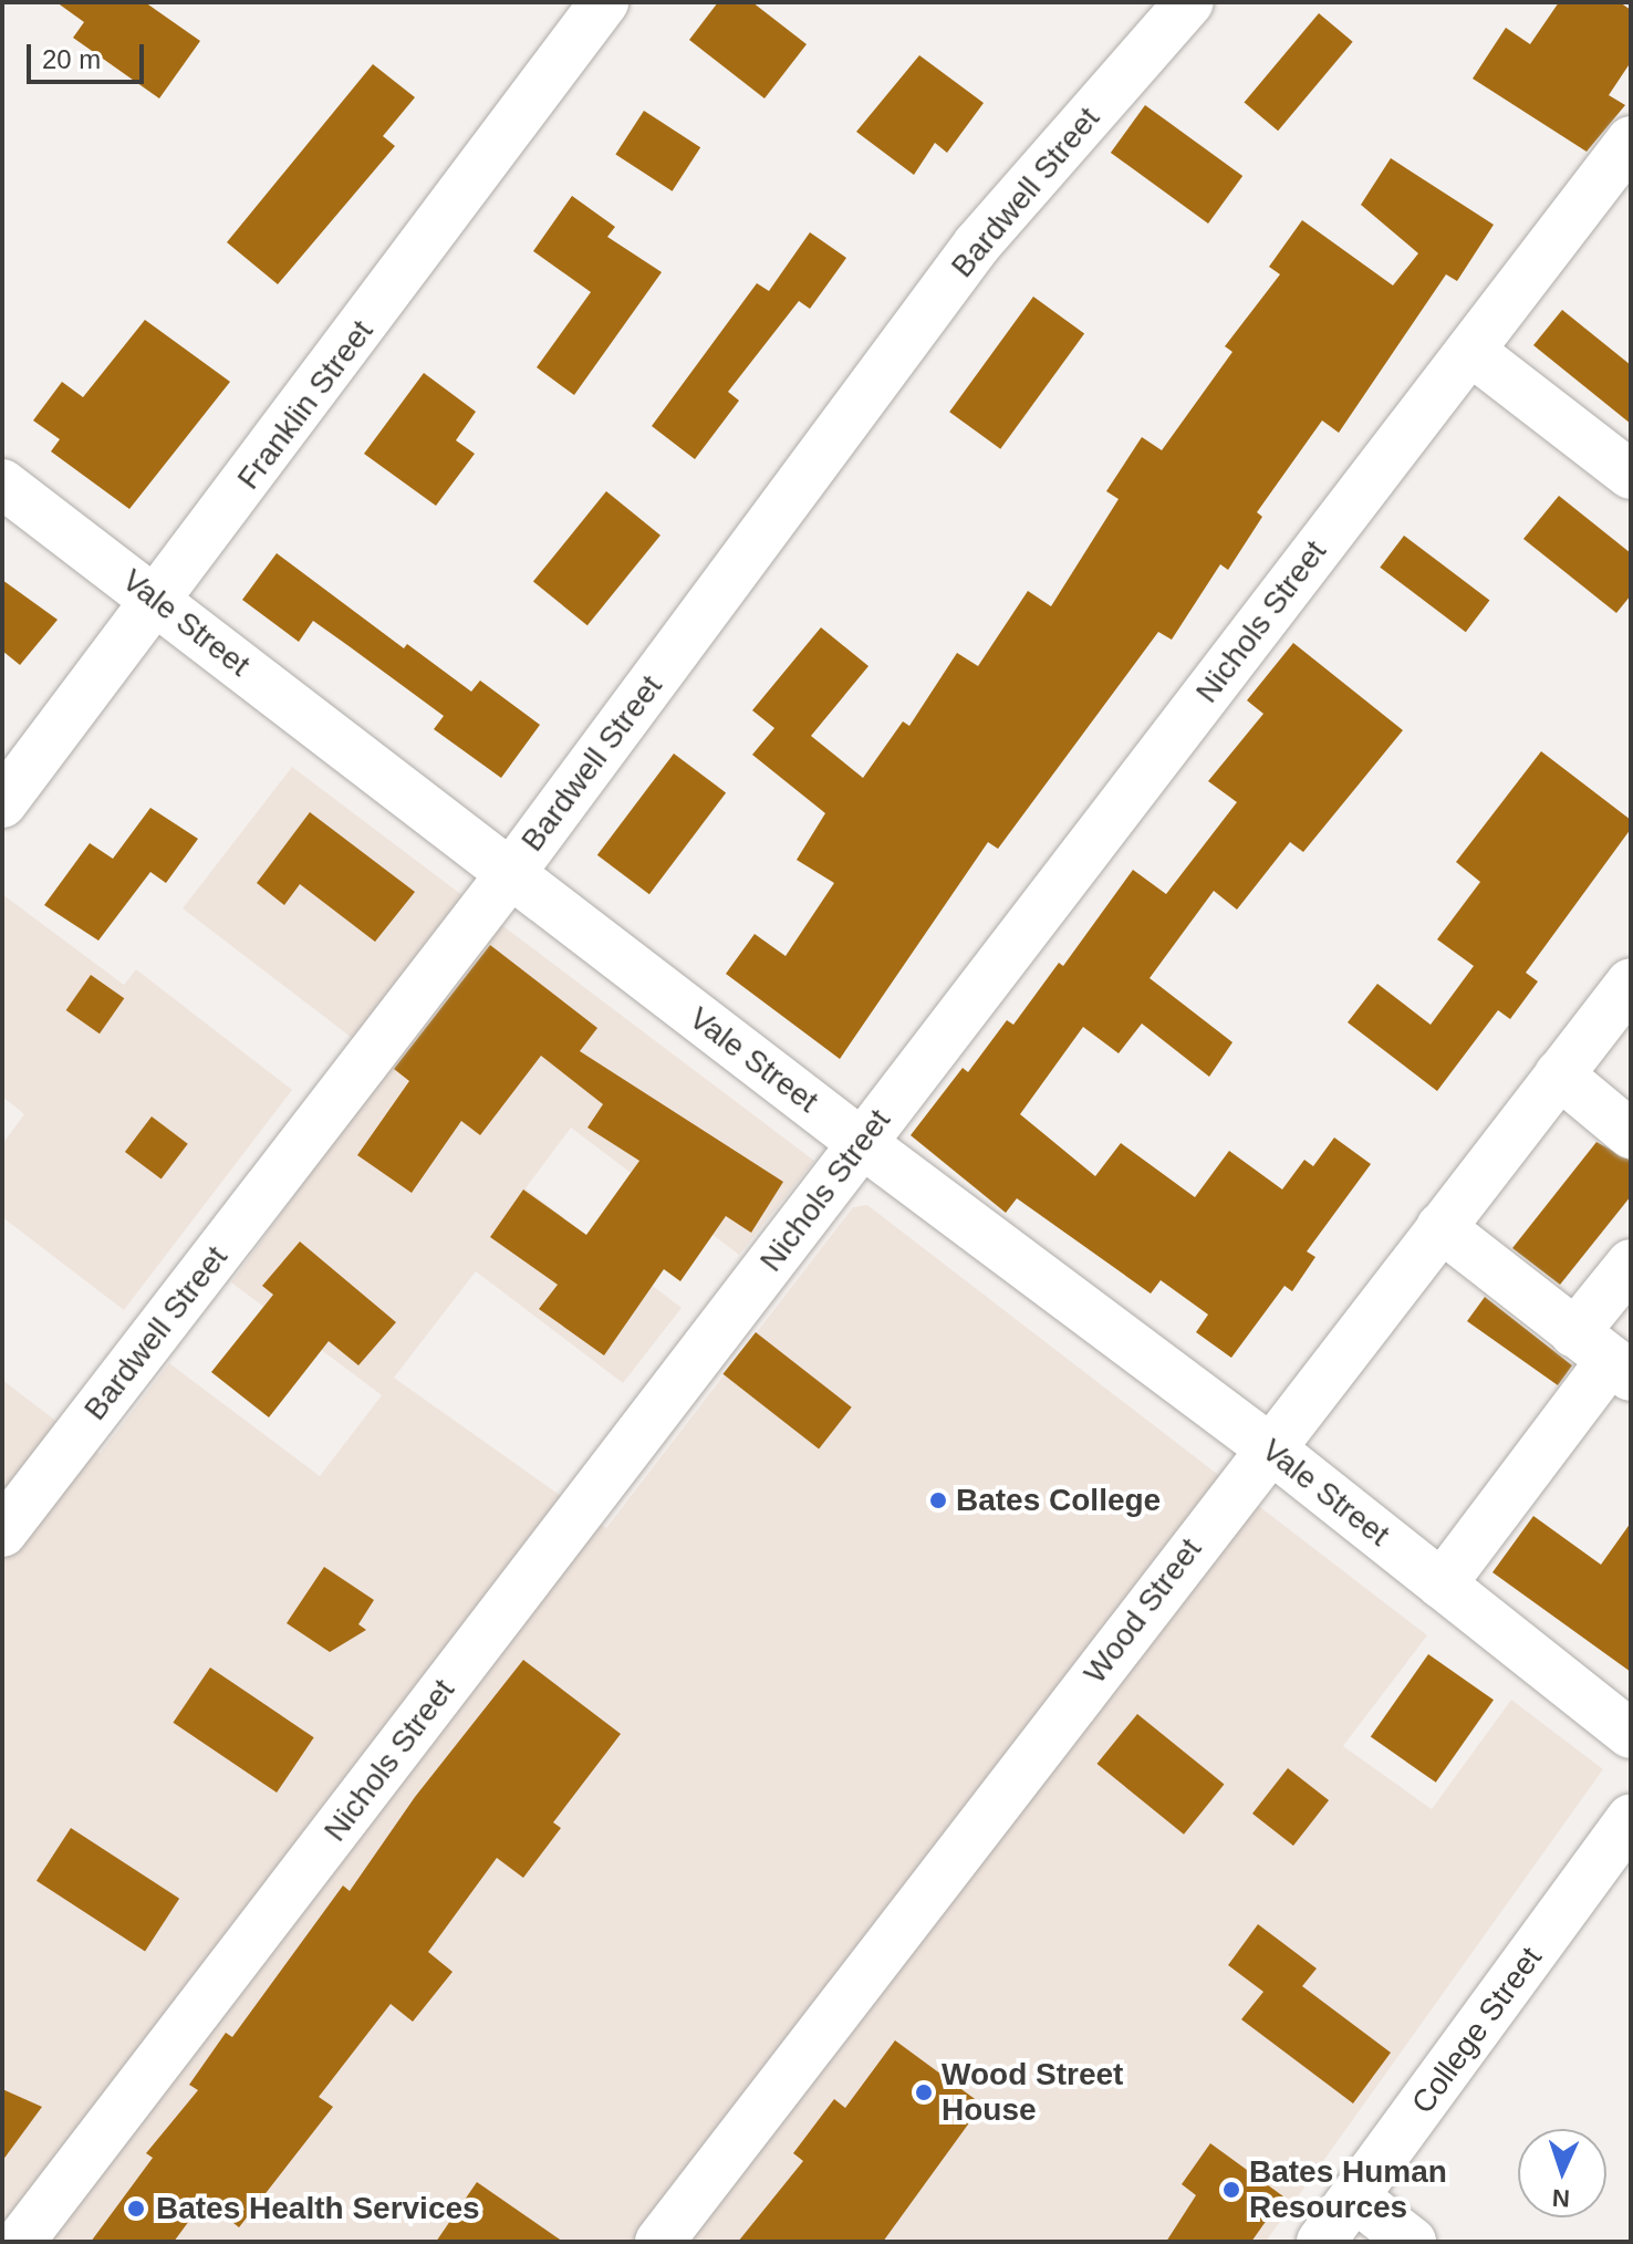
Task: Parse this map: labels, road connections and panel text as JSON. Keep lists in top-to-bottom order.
{
  "streets": {
    "street": [
      "Bardwell Street",
      "Franklin Street",
      "Nichols Street",
      "Vale Street",
      "Wood Street",
      "College Street"
    ]
  },
  "crossings": [
    ["Bardwell Street", "Vale Street"],
    ["Franklin Street", "Vale Street"],
    ["Nichols Street", "Vale Street"],
    ["Vale Street", "Wood Street"]
  ],
  "places": [
    "Bates College",
    "Wood Street House",
    "Bates Human Resources",
    "Bates Health Services"
  ],
  "scale_bar": "20 m",
  "north": "bottom"
}
